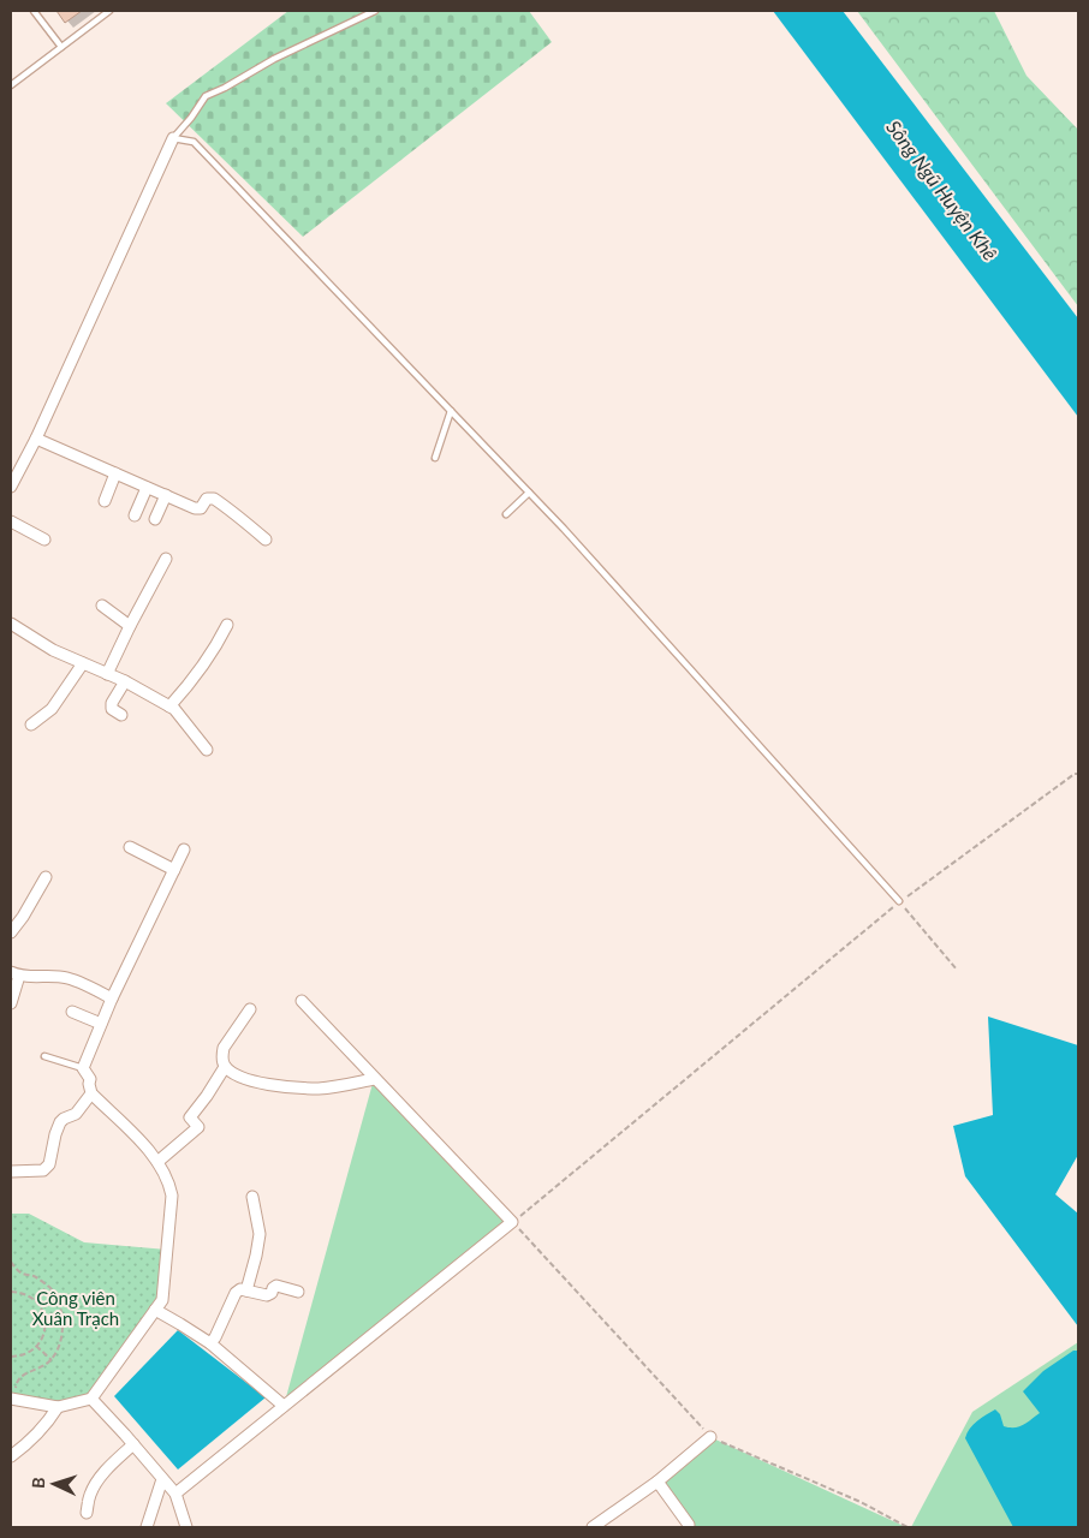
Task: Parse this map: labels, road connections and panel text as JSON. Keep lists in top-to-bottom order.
{
  "water": ["Sông Ngũ Huyện Khê"],
  "parks": ["Công viên Xuân Trạch"],
  "north": "left"
}
